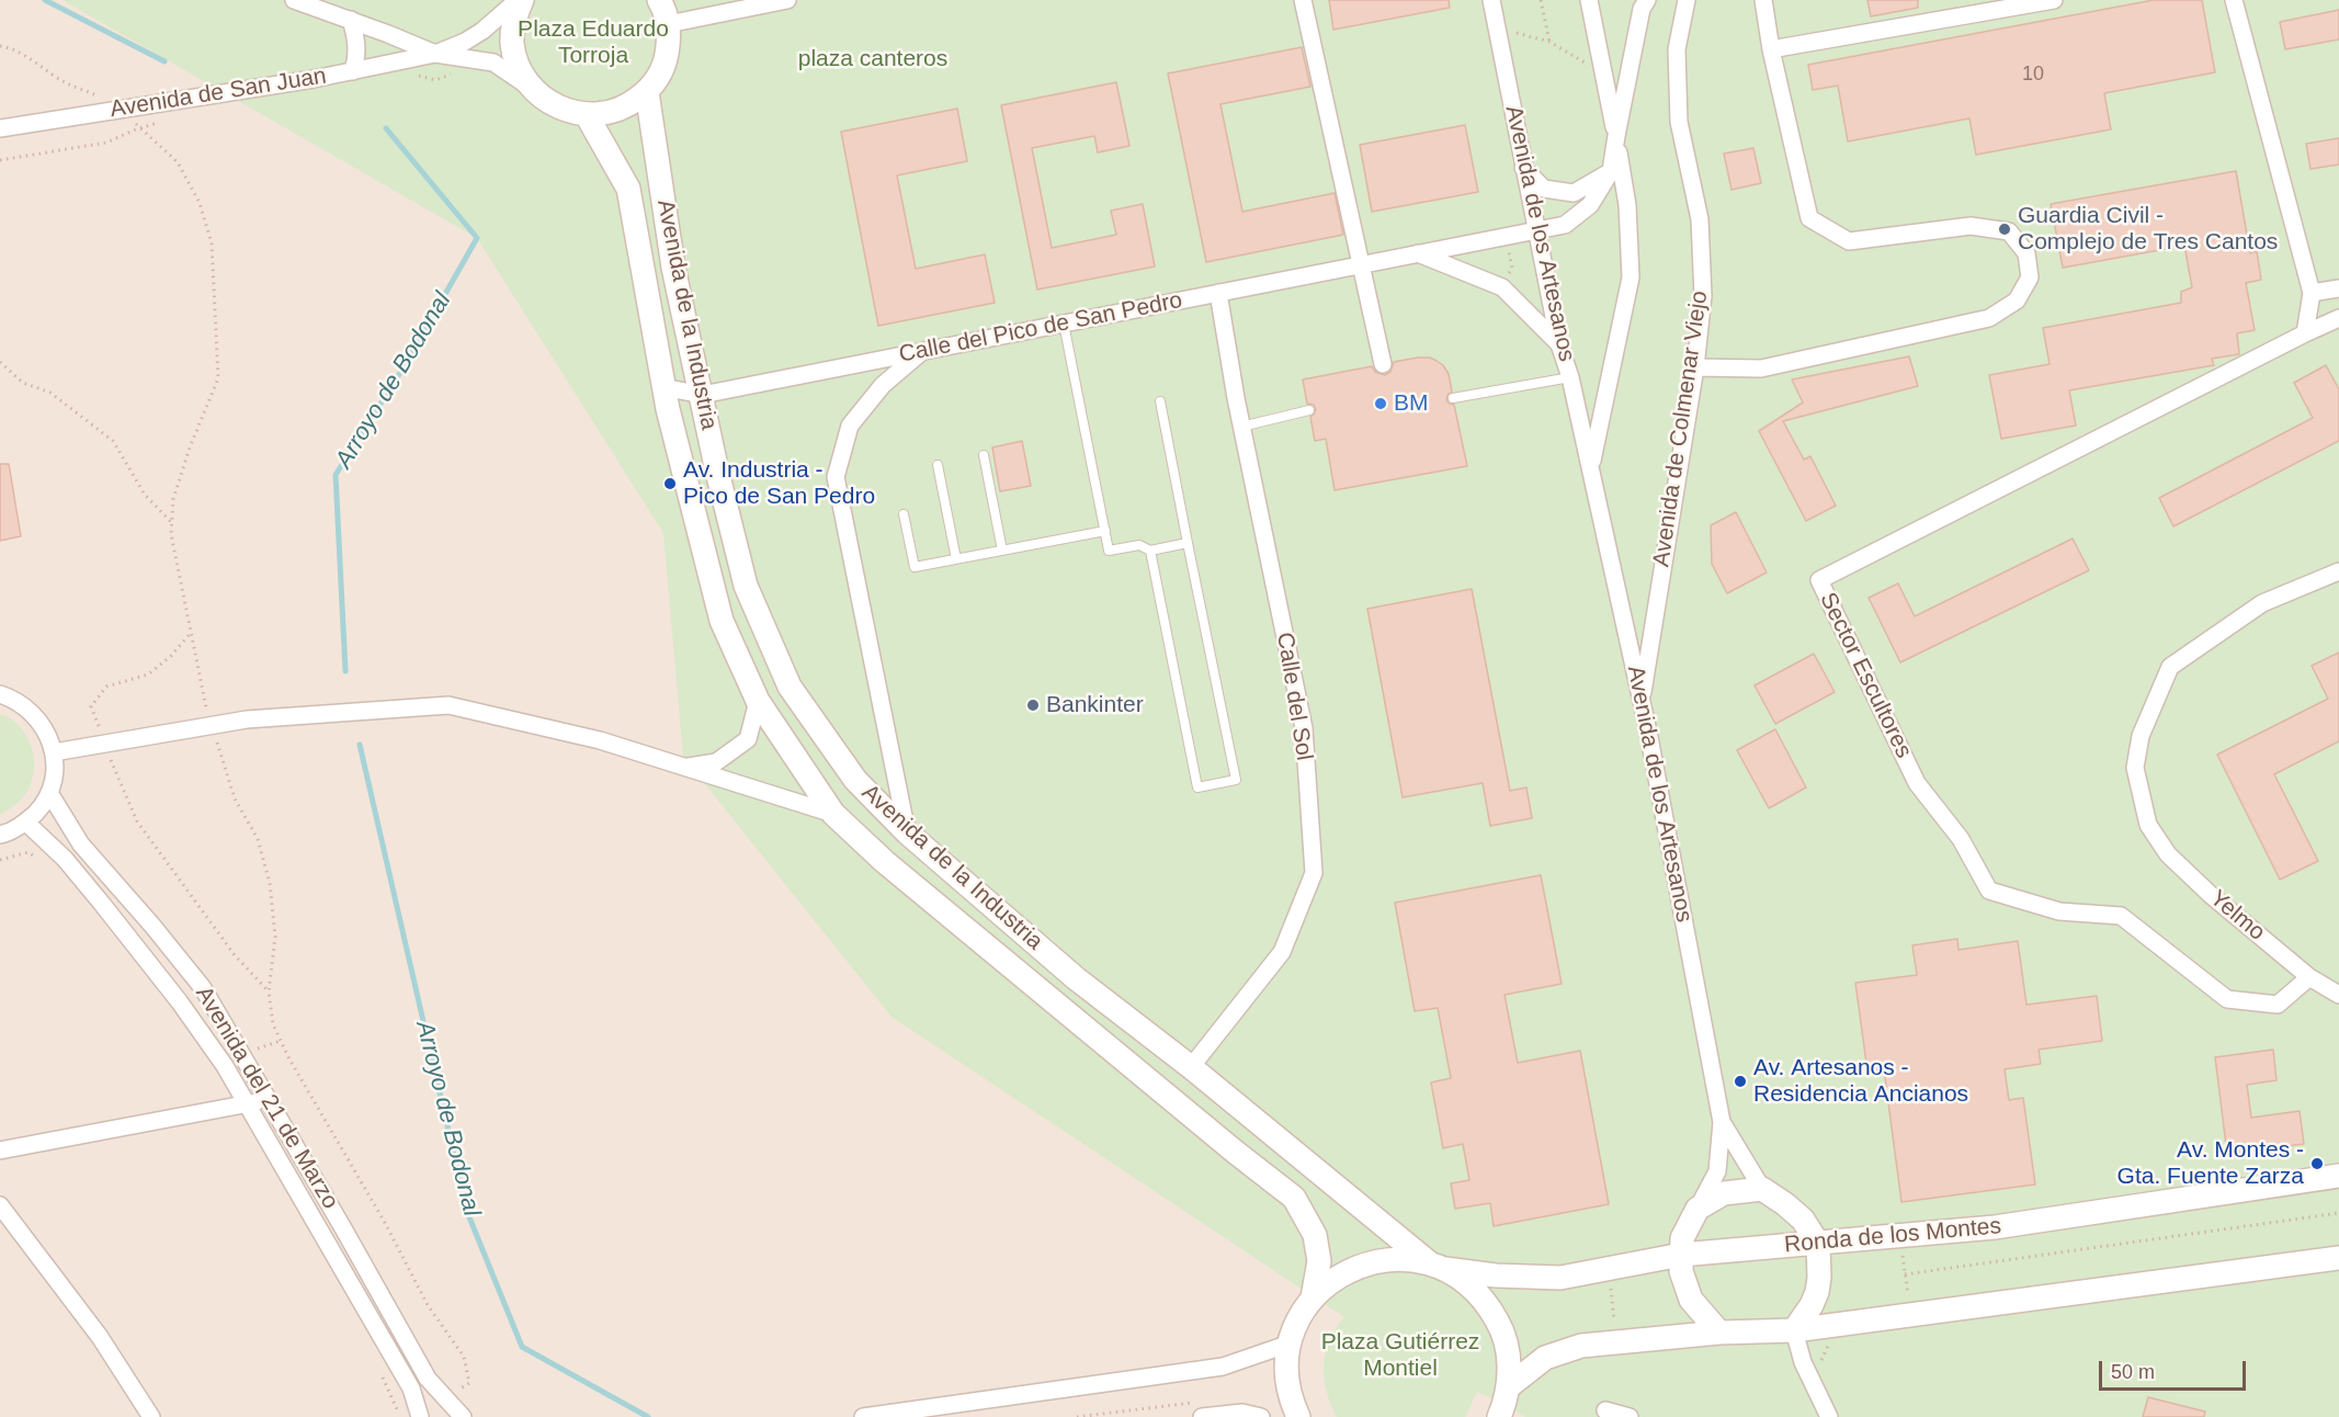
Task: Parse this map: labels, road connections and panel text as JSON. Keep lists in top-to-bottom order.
{
  "streets": {
    "street": [
      "Avenida de San Juan",
      "Avenida de los Artesanos",
      "Avenida de la Industria",
      "Calle del Pico de San Pedro",
      "Avenida de Colmenar Viejo",
      "Sector Escultores",
      "Calle del Sol",
      "Yelmo",
      "Avenida del 21 de Marzo",
      "Ronda de los Montes"
    ]
  },
  "crossings": [
    ["Avenida de los Artesanos", "Calle del Pico de San Pedro"],
    ["Avenida de los Artesanos", "Avenida de Colmenar Viejo"],
    ["Avenida de la Industria", "Calle del Pico de San Pedro"],
    ["Avenida de la Industria", "Calle del Sol"],
    ["Avenida de la Industria", "Ronda de los Montes"],
    ["Calle del Pico de San Pedro", "Calle del Sol"],
    ["Sector Escultores", "Yelmo"]
  ],
  "water": ["Arroyo de Bodonal"],
  "parks": ["Plaza Eduardo Torroja", "plaza canteros", "Plaza Gutiérrez Montiel"],
  "places": [
    "Guardia Civil - Complejo de Tres Cantos",
    "BM",
    "Av. Industria - Pico de San Pedro",
    "Bankinter",
    "Av. Artesanos - Residencia Ancianos",
    "Av. Montes - Gta. Fuente Zarza"
  ],
  "house_numbers": ["10"],
  "scale_bar": "50 m"
}
